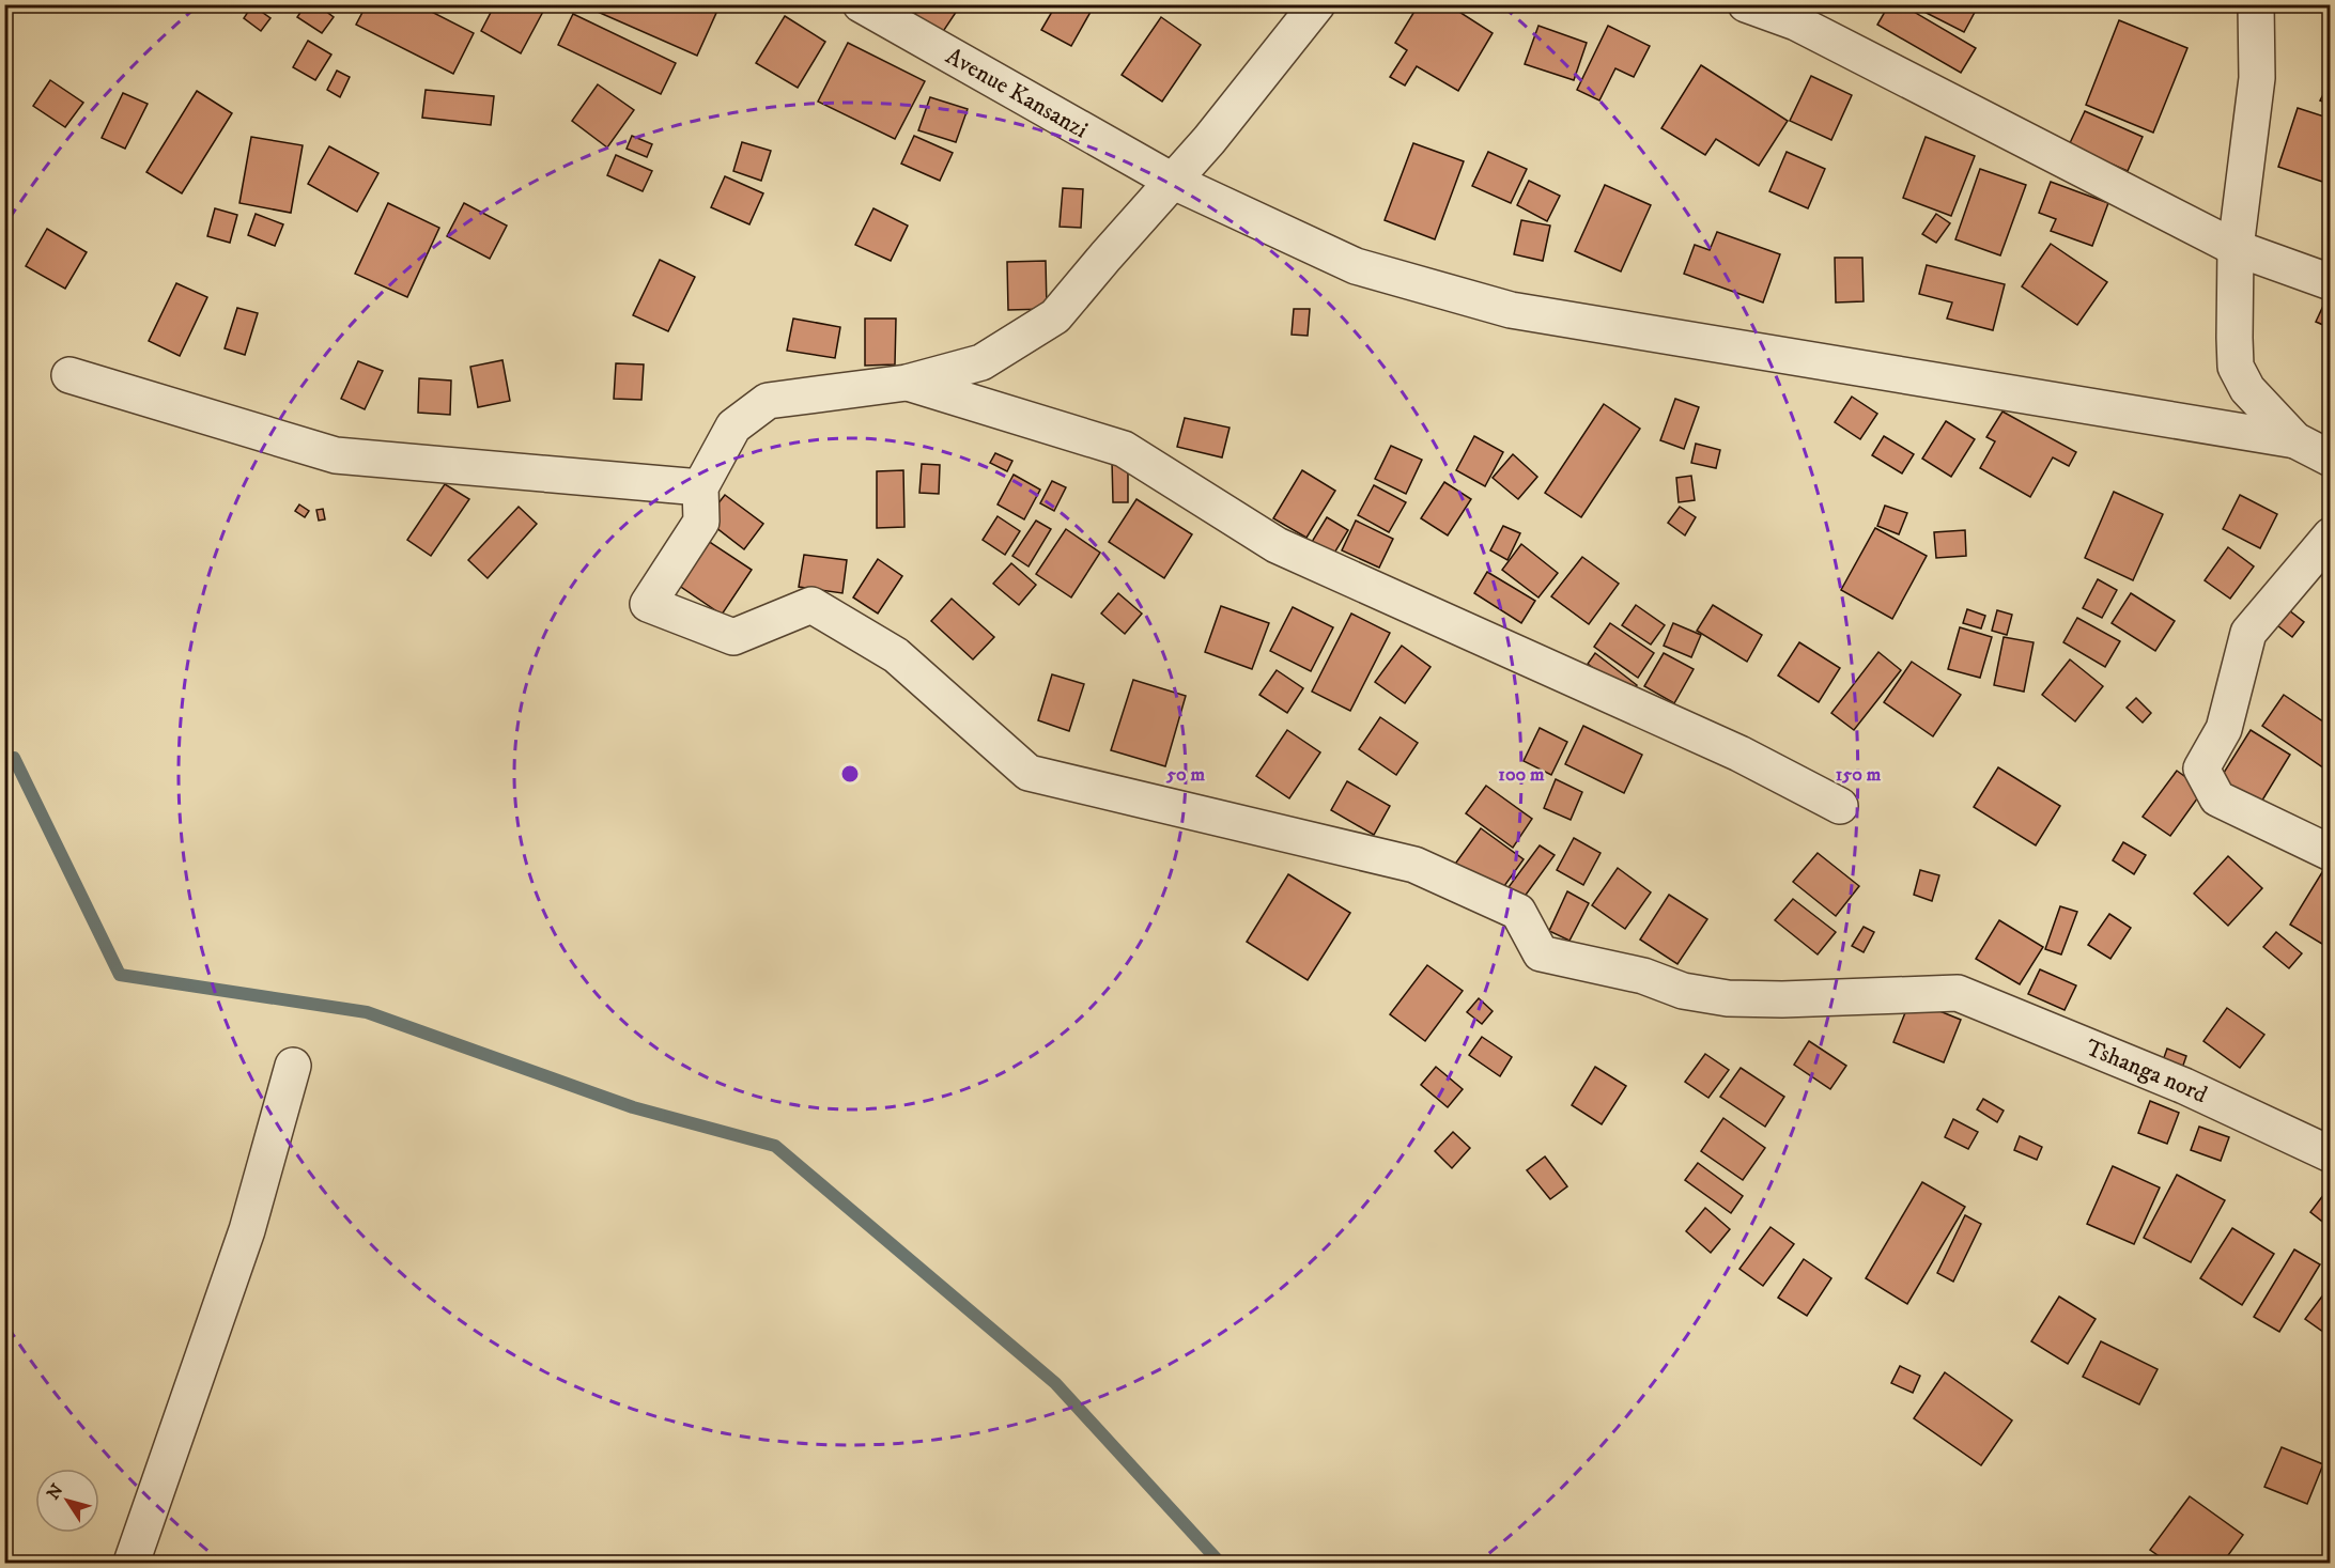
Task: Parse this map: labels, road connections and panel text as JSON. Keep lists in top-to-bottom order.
{
  "streets": {
    "street": ["Avenue Kansanzi", "Tshanga nord"]
  },
  "north": "top left",
  "rings": ["50 m", "100 m", "150 m"]
}
